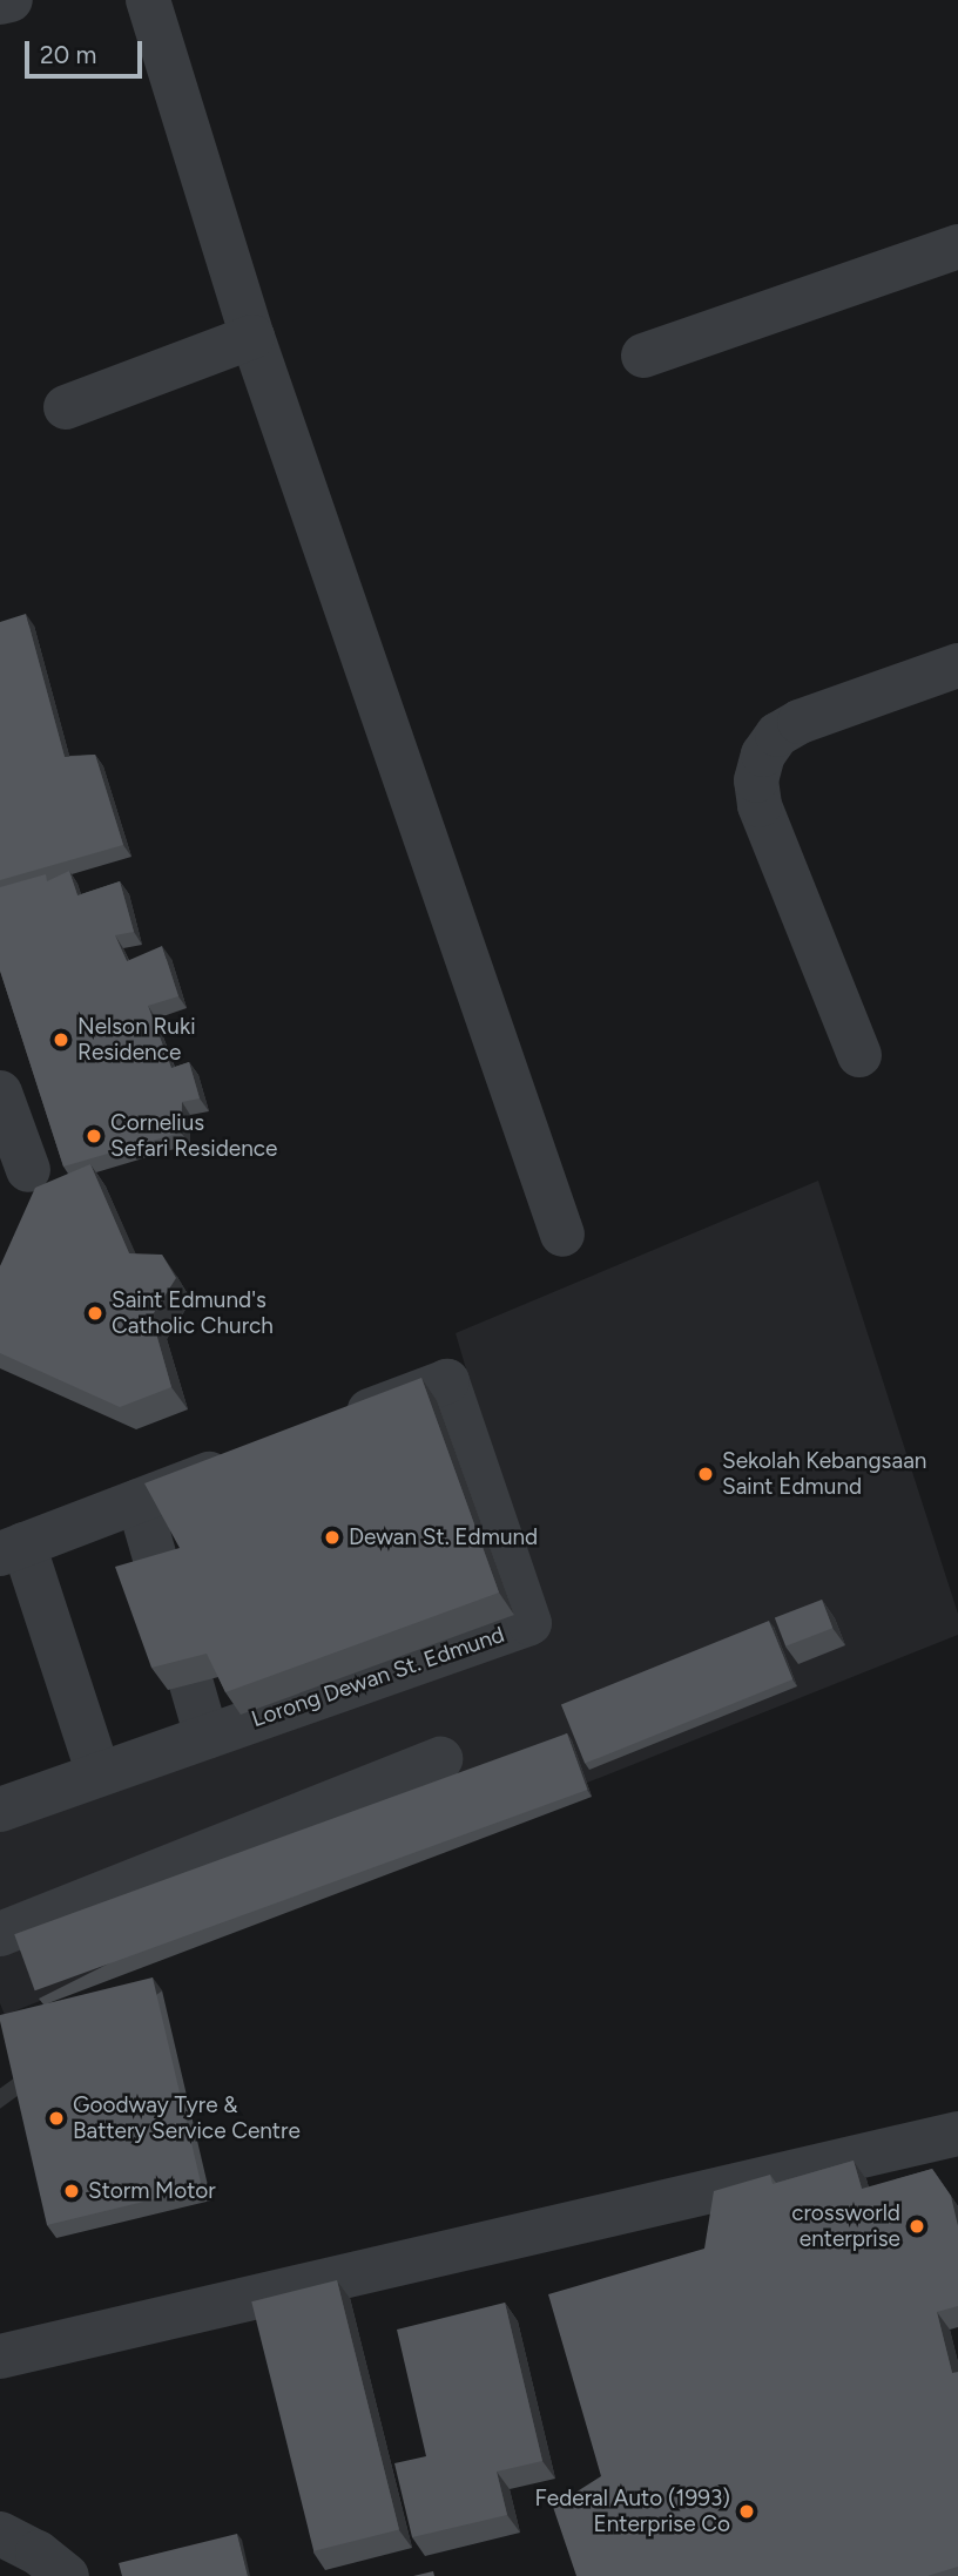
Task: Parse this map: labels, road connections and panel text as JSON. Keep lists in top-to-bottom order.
{
  "streets": {
    "street": ["Lorong Dewan St. Edmund"]
  },
  "places": [
    "Nelson Ruki Residence",
    "Cornelius Sefari Residence",
    "Saint Edmund's Catholic Church",
    "Sekolah Kebangsaan Saint Edmund",
    "Dewan St. Edmund",
    "Goodway Tyre & Battery Service Centre",
    "Storm Motor",
    "crossworld enterprise",
    "Federal Auto (1993) Enterprise Co"
  ],
  "scale_bar": "20 m"
}
